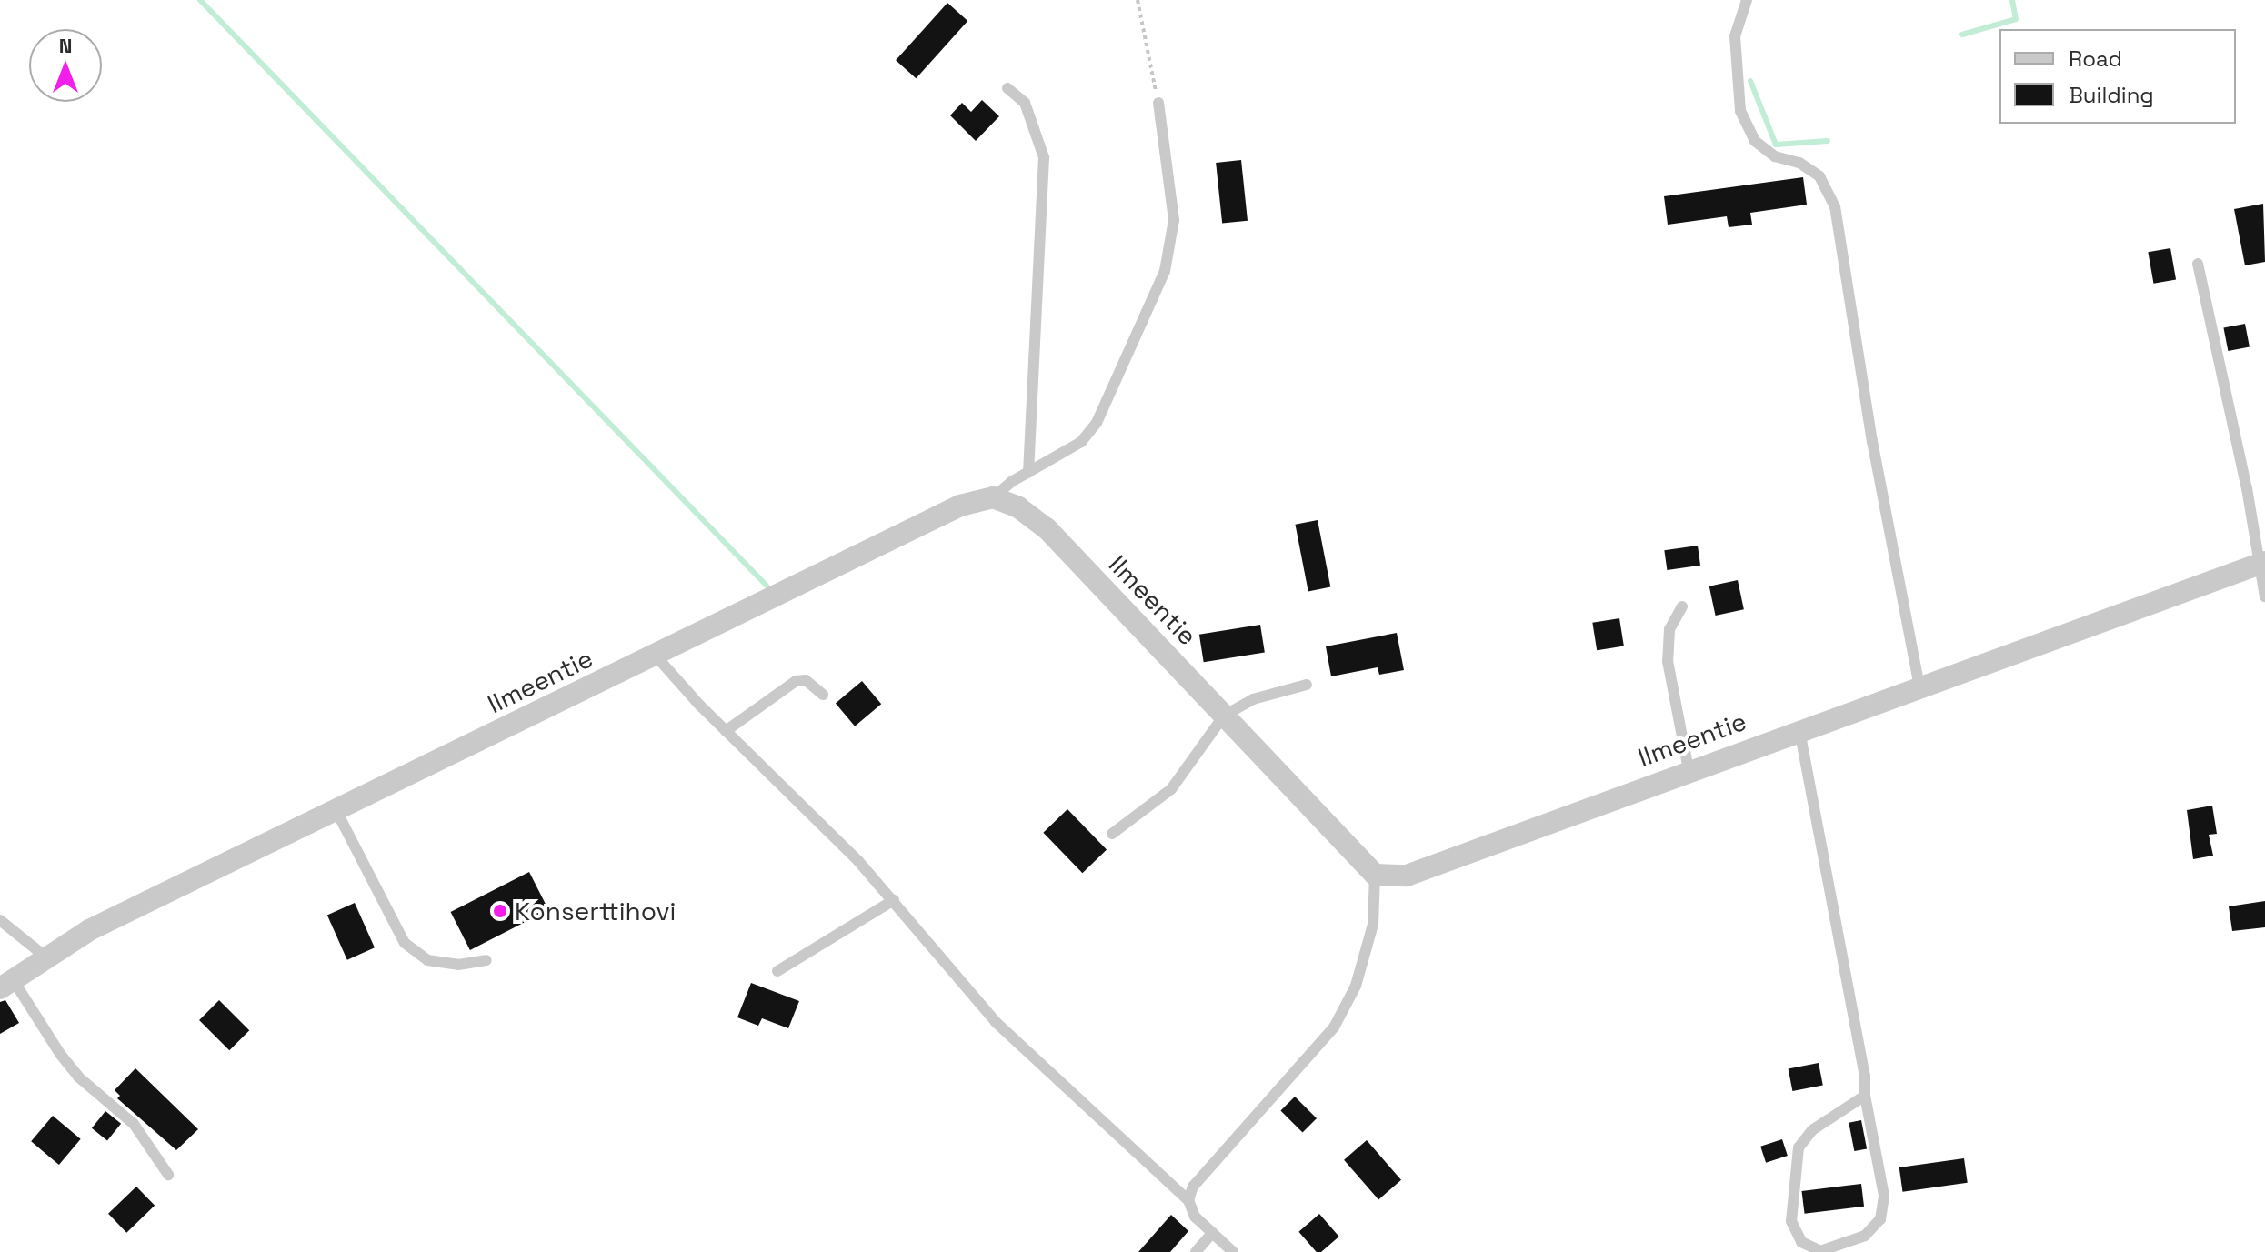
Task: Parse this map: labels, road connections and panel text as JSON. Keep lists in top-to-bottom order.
{
  "streets": {
    "street": ["Ilmeentie"]
  },
  "places": ["Konserttihovi"],
  "legend": ["Road", "Building"],
  "north": "top"
}
